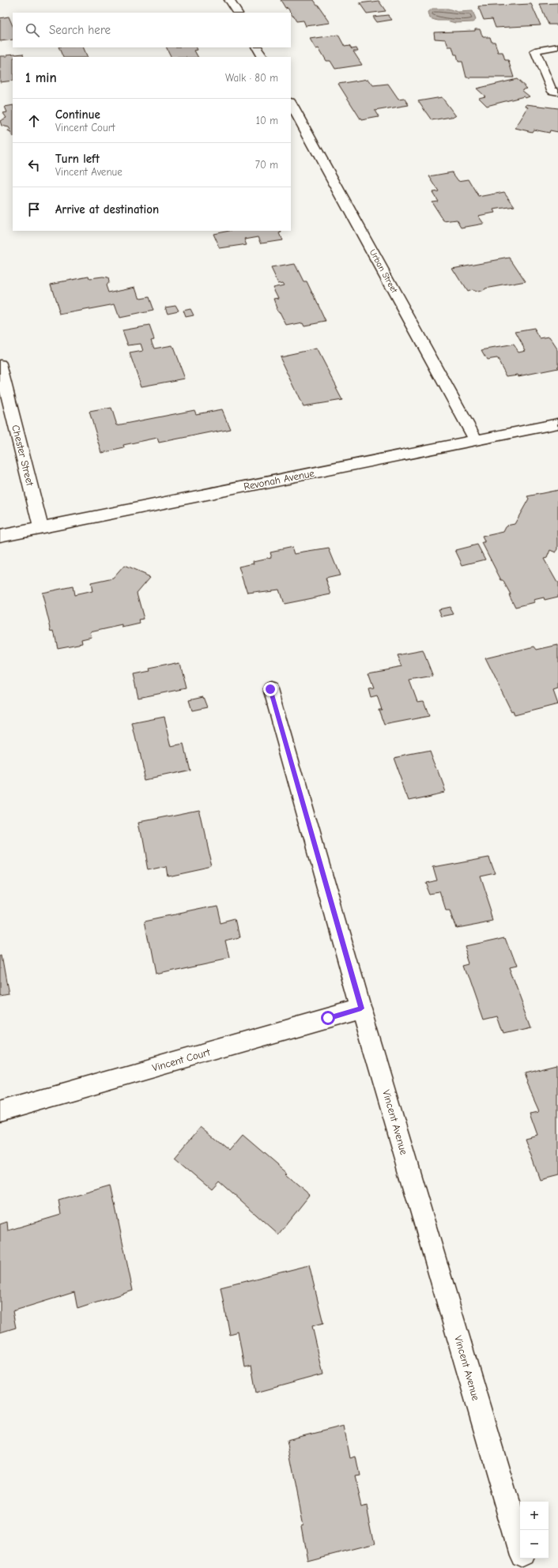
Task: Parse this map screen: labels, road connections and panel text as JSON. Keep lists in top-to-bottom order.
{
  "streets": {
    "street": [
      "Urban Street",
      "Chester Street",
      "Revonah Avenue",
      "Vincent Court",
      "Vincent Avenue"
    ]
  },
  "crossings": [
    ["Urban Street", "Revonah Avenue"],
    ["Chester Street", "Revonah Avenue"],
    ["Vincent Court", "Vincent Avenue"]
  ],
  "page": {
    "search": "Search here",
    "heading": ["1 min", "Walk · 80 m"],
    "list": [
      ["Continue", "Vincent Court", "10 m"],
      ["Turn left", "Vincent Avenue", "70 m"],
      "Arrive at destination"
    ],
    "map_buttons": ["+", "−"]
  }
}
